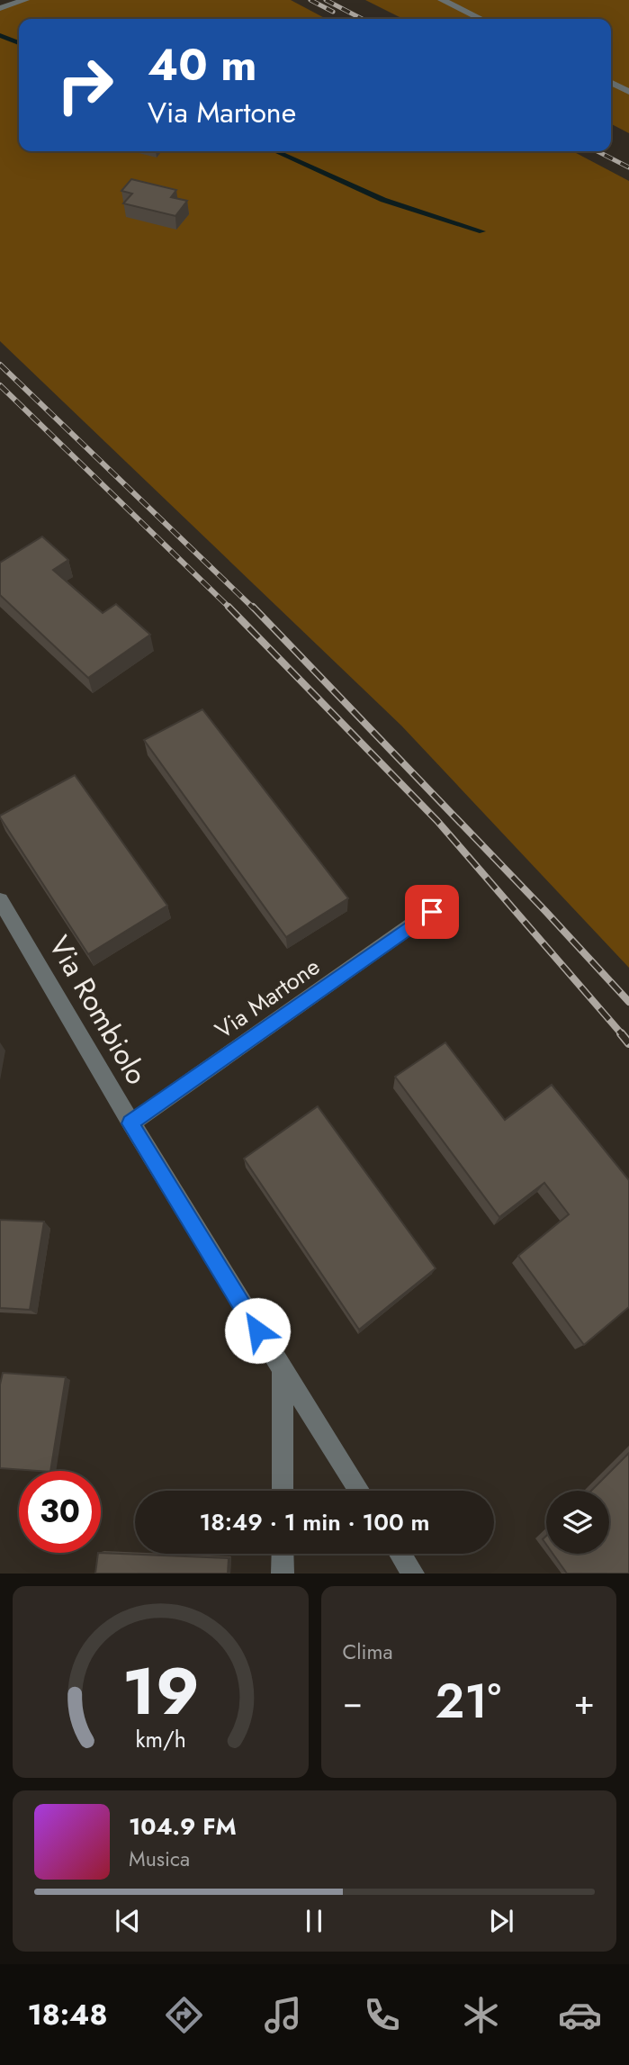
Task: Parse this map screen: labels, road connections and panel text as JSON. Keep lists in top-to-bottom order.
{
  "streets": {
    "street": ["Via Martone", "Via Rombiolo"]
  },
  "crossings": [
    ["Via Martone", "Via Rombiolo"]
  ],
  "page": {
    "turn": ["40 m", "Via Martone"],
    "limit": "30",
    "trip": "18:49 · 1 min · 100 m",
    "tile": "Clima",
    "heat": ["−", "21°", "+"],
    "song": ["104.9 FM", "Musica"],
    "tabs": "18:48",
    "gauge": ["19", "km/h"]
  }
}
